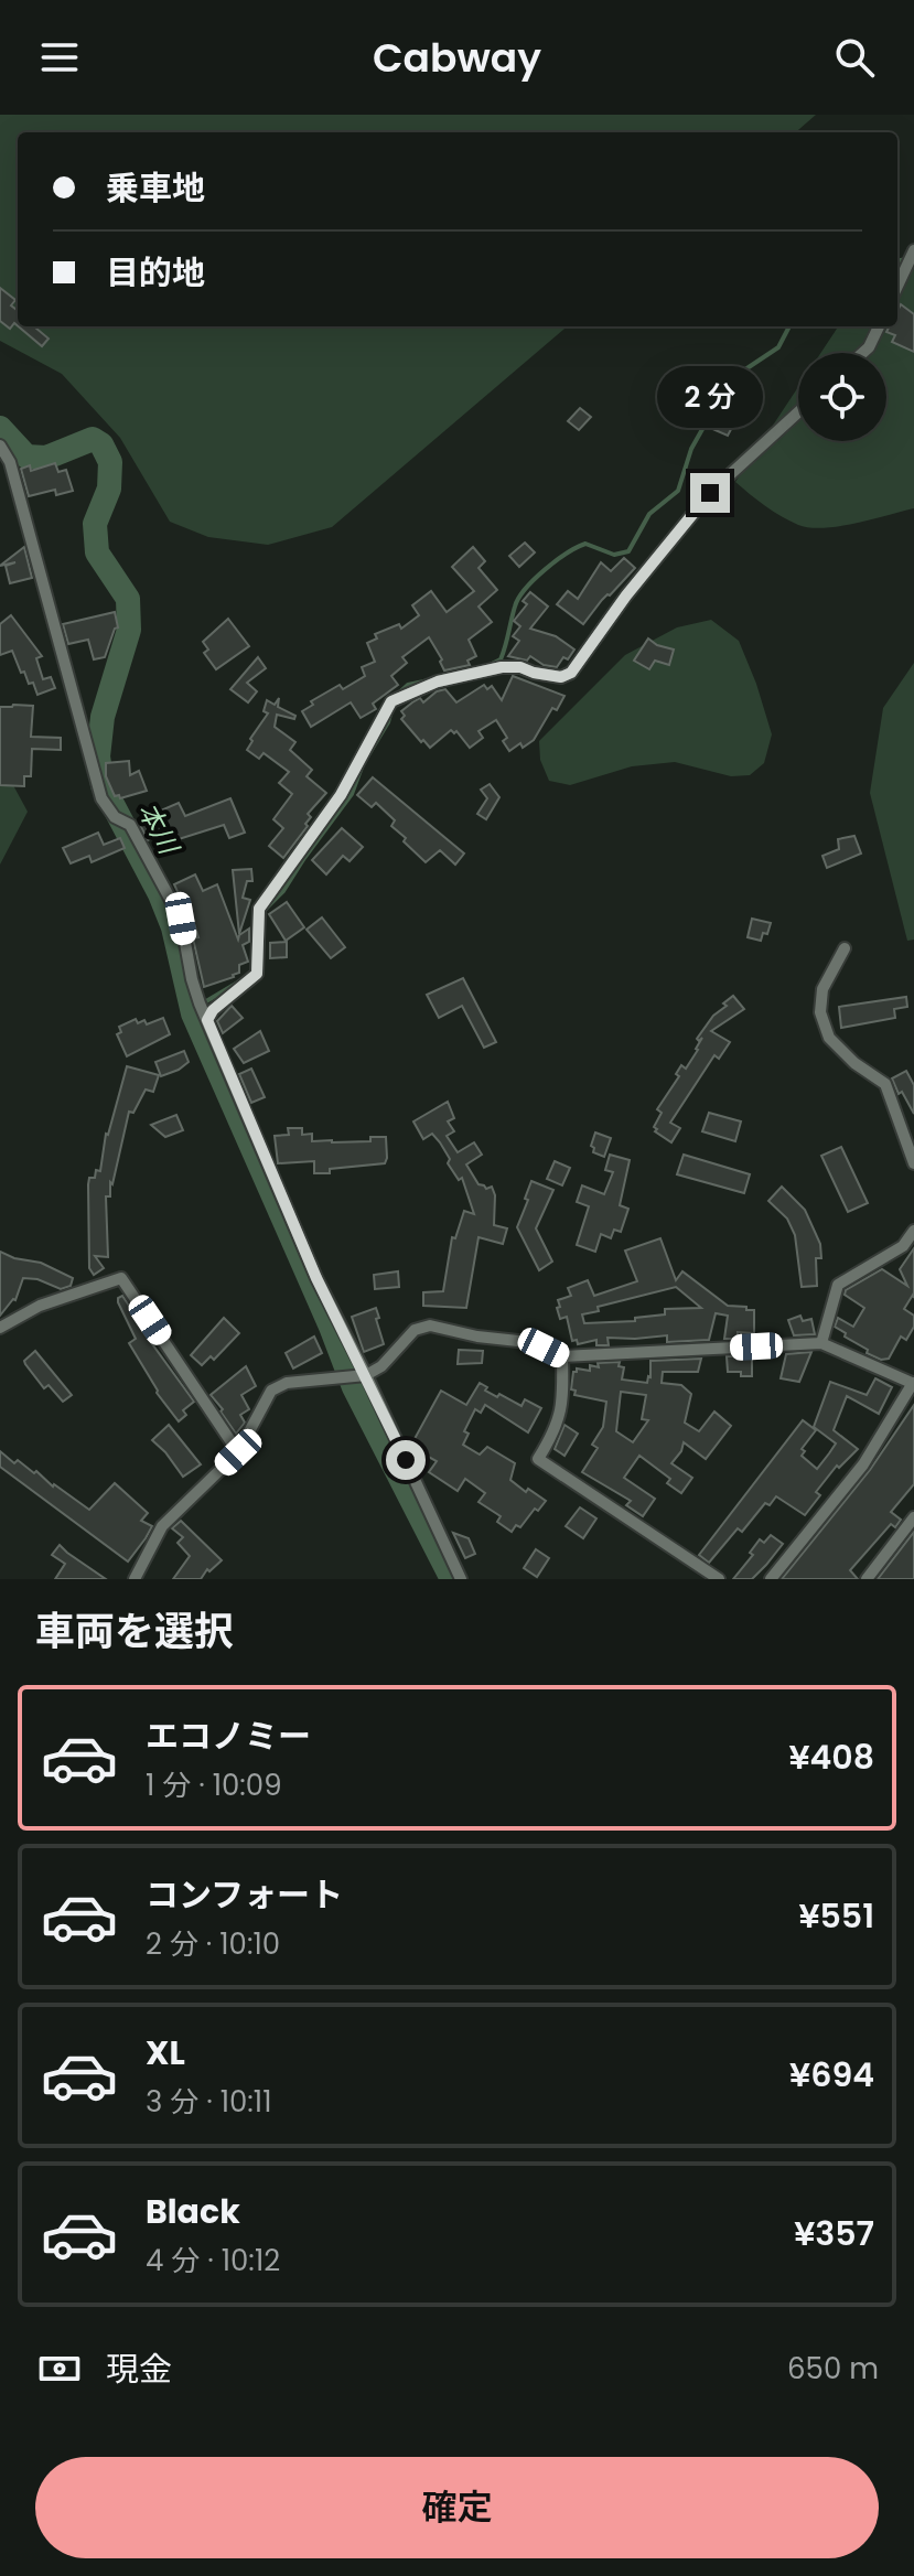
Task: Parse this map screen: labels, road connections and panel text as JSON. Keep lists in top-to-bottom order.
{
  "water": ["本川"],
  "page": {
    "header": "Cabway",
    "banner": ["乗車地", "目的地"],
    "bubble": "2 分",
    "heading": "車両を選択",
    "list": [
      {
        "name": "エコノミー",
        "note": "1 分 · 10:09",
        "value": "¥408"
      },
      {
        "name": "コンフォート",
        "note": "2 分 · 10:10",
        "value": "¥551"
      },
      {
        "name": "XL",
        "note": "3 分 · 10:11",
        "value": "¥694"
      },
      {
        "name": "Black",
        "note": "4 分 · 10:12",
        "value": "¥357"
      }
    ],
    "pay": ["現金", "650 m"],
    "buttons": "確定"
  }
}
